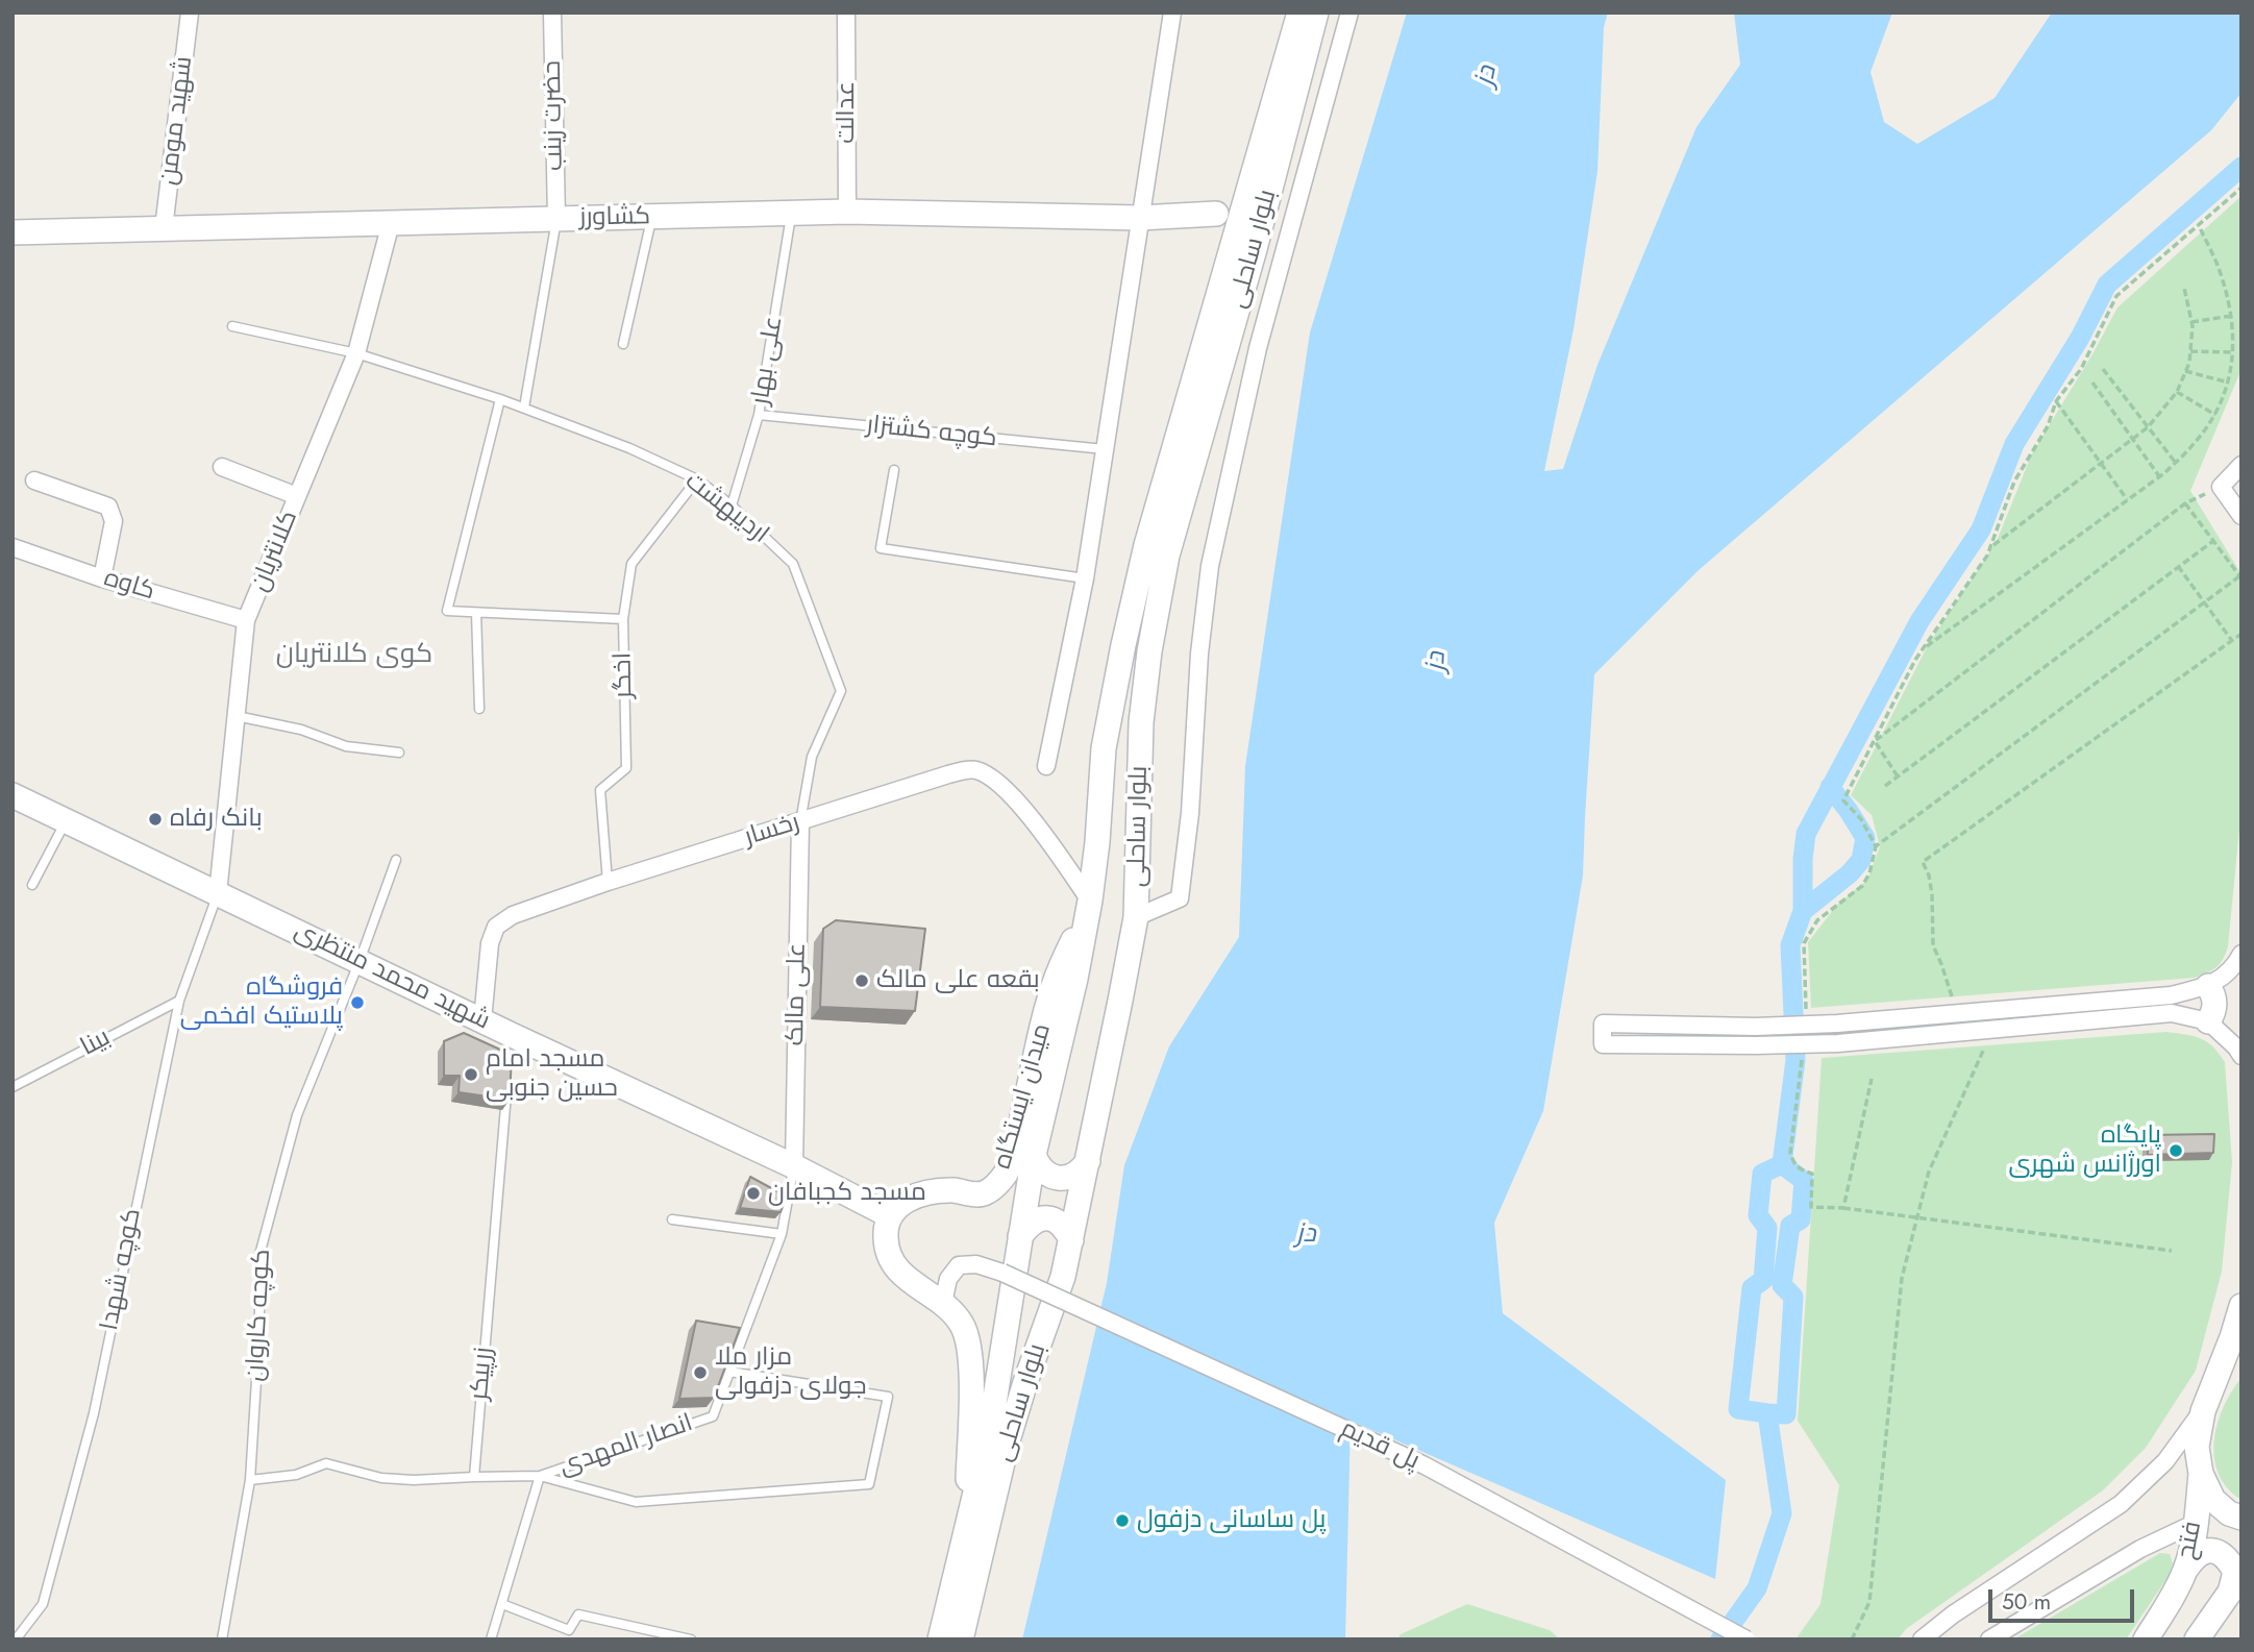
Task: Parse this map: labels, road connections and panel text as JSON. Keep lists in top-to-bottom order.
{
  "streets": {
    "main road": [
      "کشاورز",
      "بلوار ساحلی",
      "شهید محمد منتظری",
      "میدان ایستگاه",
      "فتح"
    ],
    "street": [
      "عدالت",
      "حضرت زینب",
      "شهید مومن",
      "کلانتریان",
      "کاوه",
      "رخسار",
      "علی مالک",
      "پل قدیم"
    ],
    "lane": [
      "علی بهار",
      "کوچه کشتزار",
      "اردیبهشت",
      "اخگر",
      "بینا",
      "کوچه شهدا",
      "کوچه کاروان",
      "زرپیکر",
      "انصار المهدی"
    ]
  },
  "crossings": [
    ["عدالت", "کشاورز"],
    ["حضرت زینب", "کشاورز"],
    ["شهید مومن", "کشاورز"],
    ["کشاورز", "علی بهار"],
    ["کشاورز", "کلانتریان"],
    ["بلوار ساحلی", "رخسار"],
    ["بلوار ساحلی", "میدان ایستگاه"],
    ["علی بهار", "کوچه کشتزار"],
    ["علی بهار", "اردیبهشت"],
    ["اردیبهشت", "کلانتریان"],
    ["اردیبهشت", "اخگر"],
    ["اردیبهشت", "رخسار"],
    ["اردیبهشت", "علی مالک"],
    ["کلانتریان", "کاوه"],
    ["کلانتریان", "شهید محمد منتظری"],
    ["کلانتریان", "کوچه شهدا"],
    ["اخگر", "رخسار"],
    ["رخسار", "شهید محمد منتظری"],
    ["رخسار", "علی مالک"],
    ["رخسار", "میدان ایستگاه"],
    ["شهید محمد منتظری", "علی مالک"],
    ["شهید محمد منتظری", "میدان ایستگاه"],
    ["شهید محمد منتظری", "کوچه شهدا"],
    ["شهید محمد منتظری", "کوچه کاروان"],
    ["شهید محمد منتظری", "انصار المهدی"],
    ["علی مالک", "انصار المهدی"],
    ["بینا", "کوچه شهدا"]
  ],
  "districts": ["کوی کلانتریان"],
  "water": ["دز"],
  "places": [
    "بانک رفاه",
    "بقعه علی مالک",
    "فروشگاه پلاستیک افخمی",
    "مسجد امام حسین جنوبی",
    "پایگاه اورژانس شهری",
    "مسجد کجبافان",
    "مزار ملا جولای دزفولی",
    "پل ساسانی دزفول"
  ],
  "scale_bar": "50 m"
}
